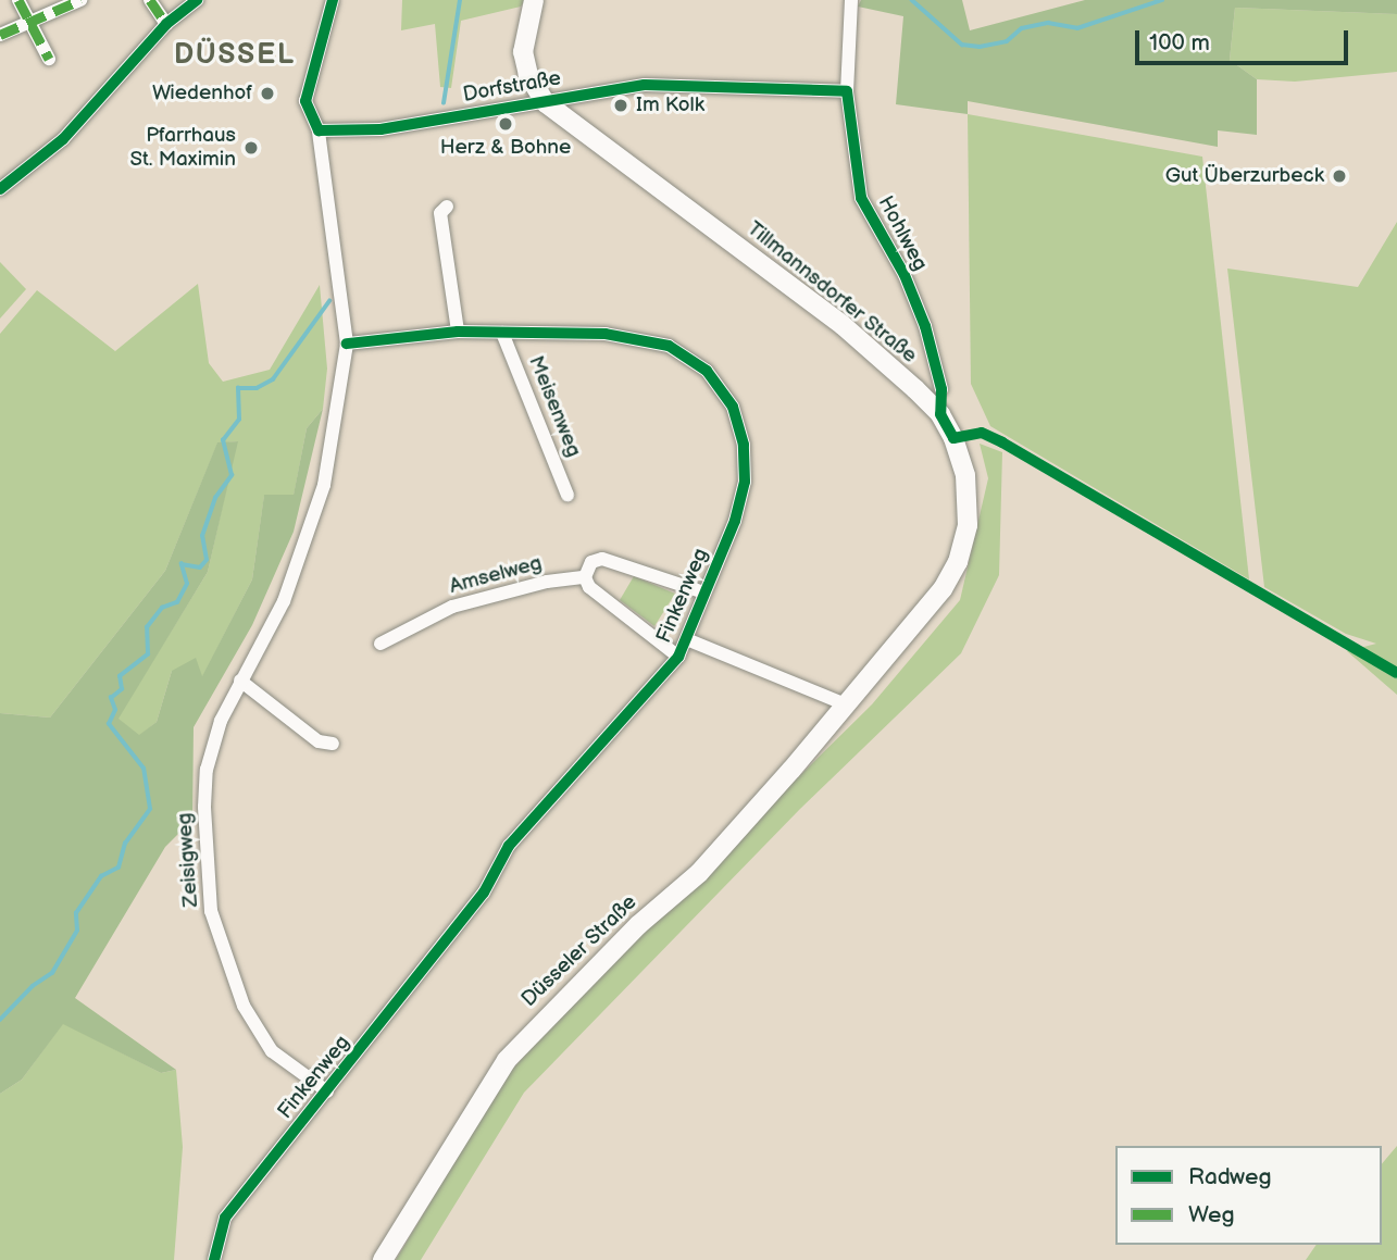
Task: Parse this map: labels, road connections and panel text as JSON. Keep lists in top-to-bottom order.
{
  "streets": {
    "main road": ["Tillmannsdorfer Straße", "Düsseler Straße"],
    "street": [
      "Dorfstraße",
      "Hohlweg",
      "Meisenweg",
      "Amselweg",
      "Finkenweg",
      "Zeisigweg"
    ]
  },
  "crossings": [
    ["Dorfstraße", "Hohlweg"],
    ["Dorfstraße", "Tillmannsdorfer Straße"],
    ["Tillmannsdorfer Straße", "Finkenweg"],
    ["Tillmannsdorfer Straße", "Düsseler Straße"],
    ["Meisenweg", "Finkenweg"],
    ["Finkenweg", "Zeisigweg"],
    ["Finkenweg", "Düsseler Straße"]
  ],
  "districts": ["DÜSSEL"],
  "places": [
    "Wiedenhof",
    "Im Kolk",
    "Herz & Bohne",
    "Pfarrhaus St. Maximin",
    "Gut Überzurbeck"
  ],
  "legend": ["Radweg", "Weg"],
  "scale_bar": "100 m"
}
